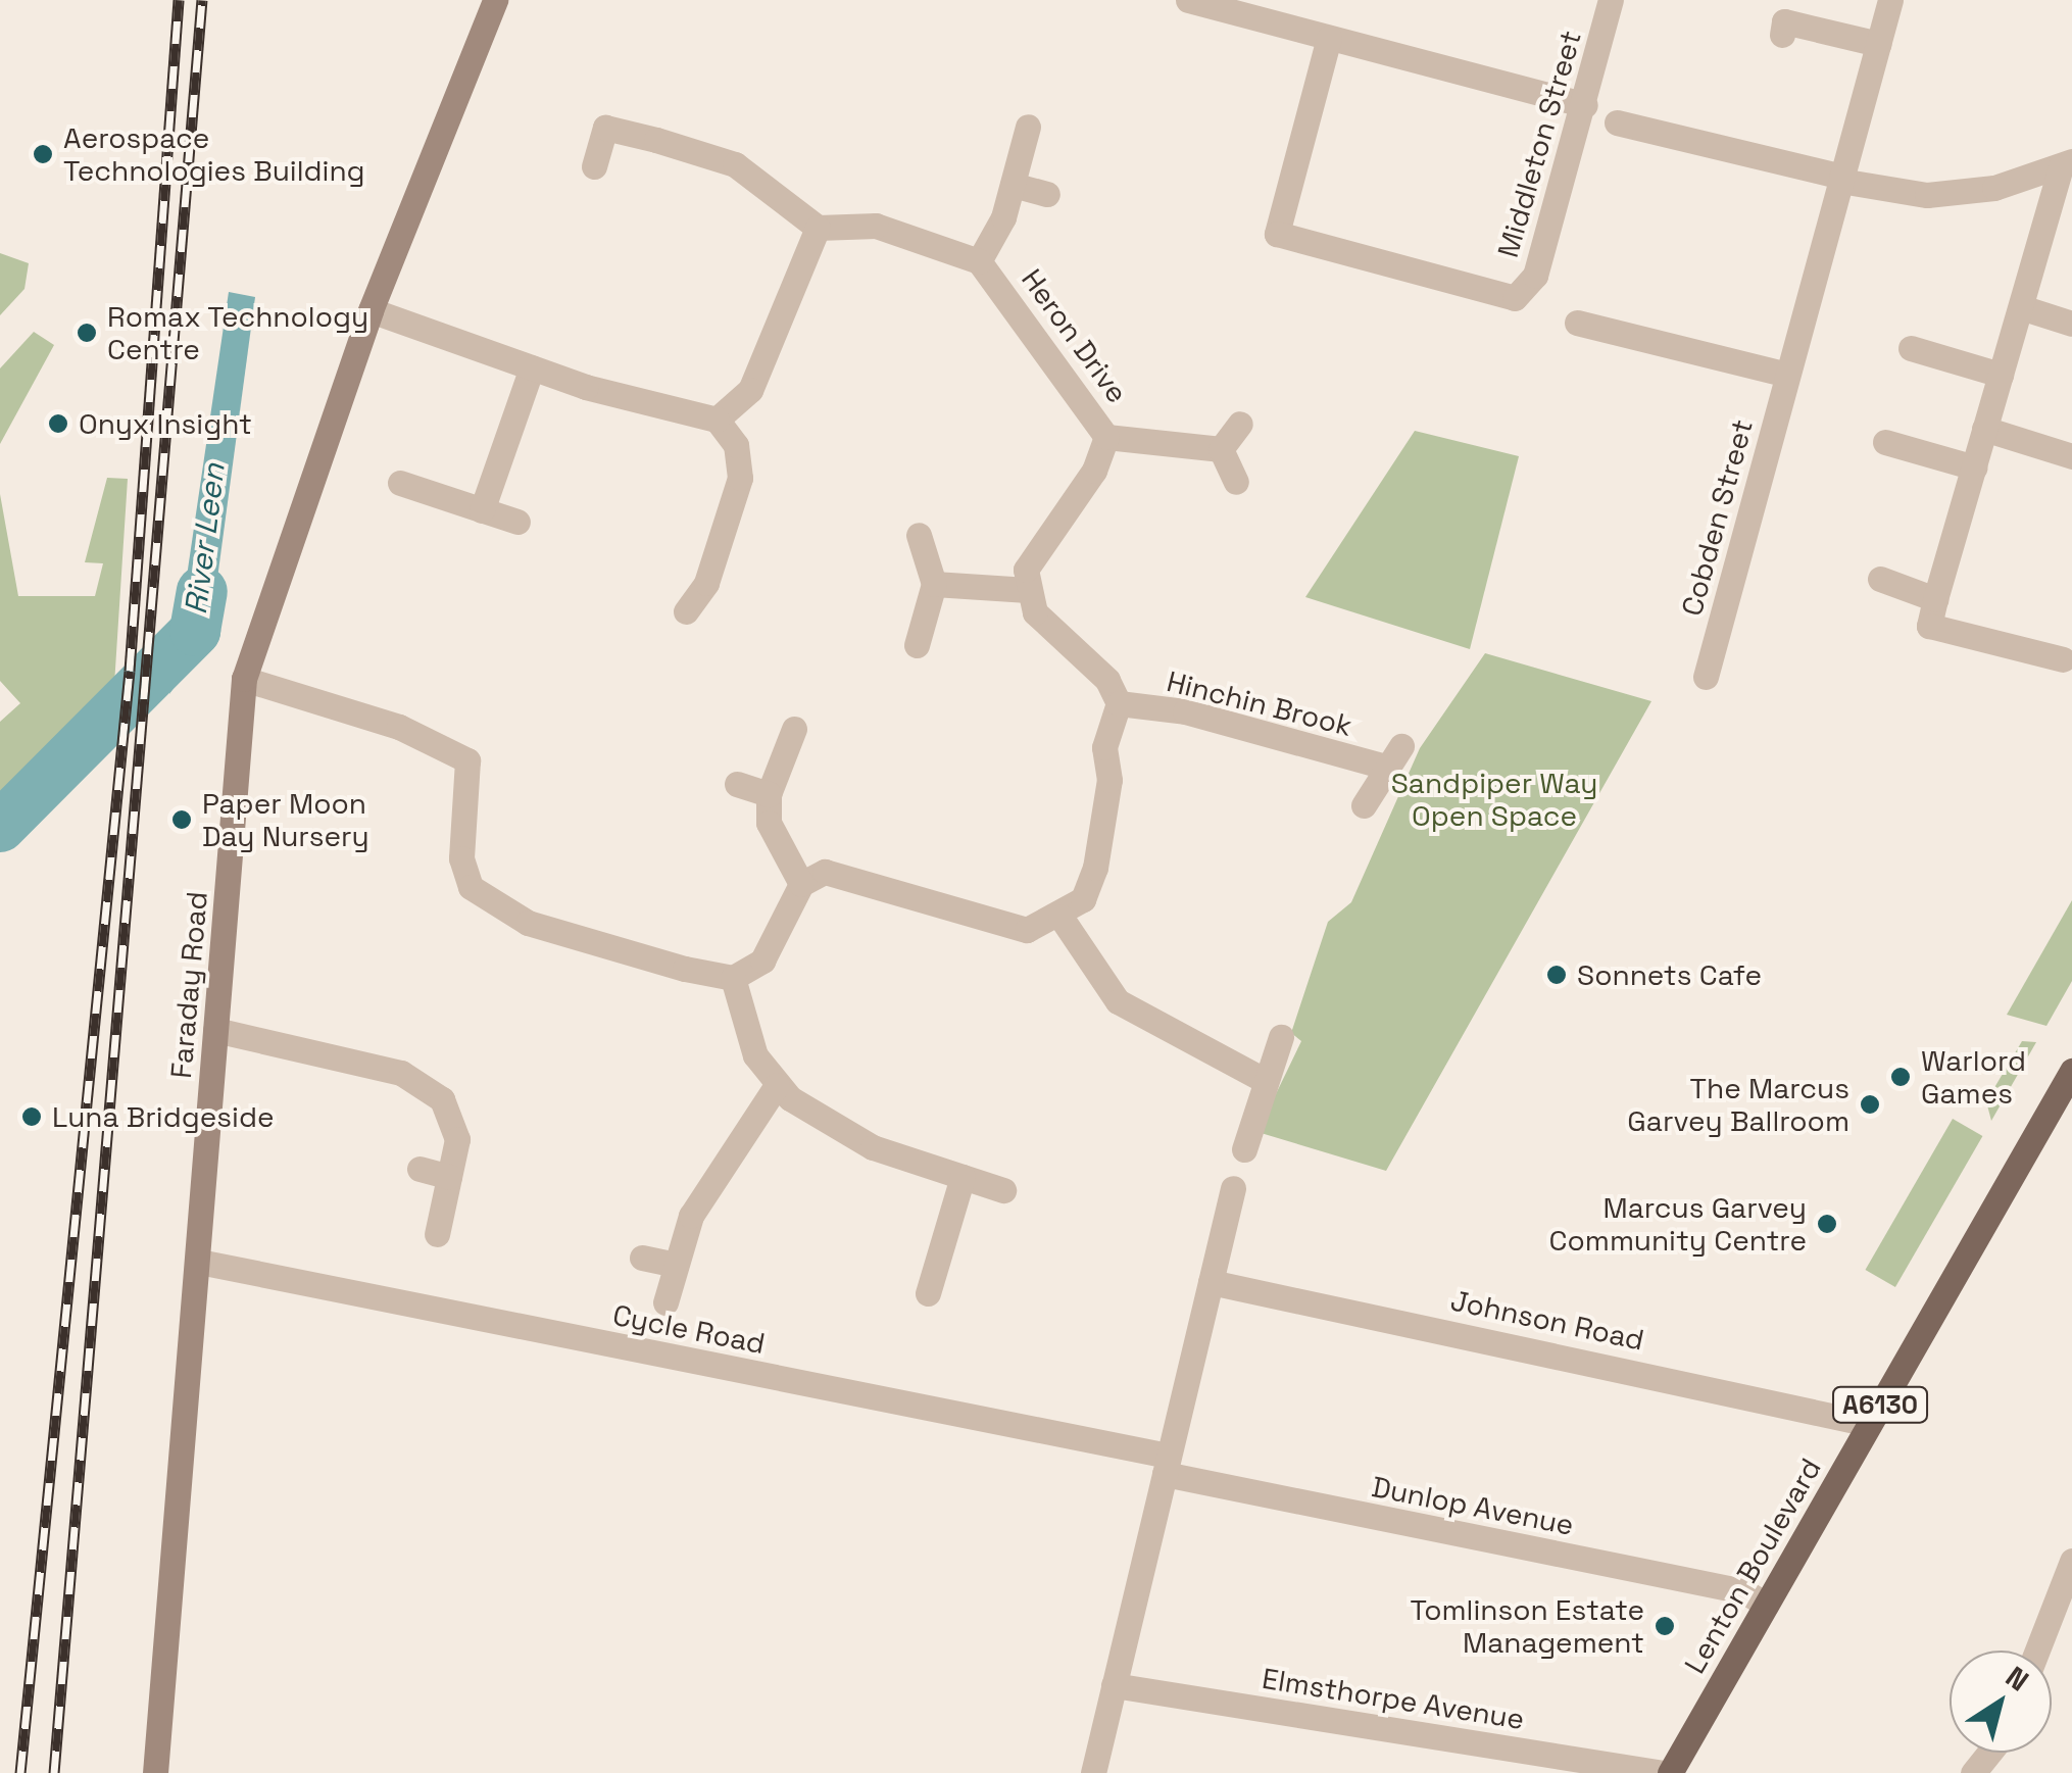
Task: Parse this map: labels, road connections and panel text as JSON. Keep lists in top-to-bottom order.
{
  "streets": {
    "main road": ["A6130", "Lenton Boulevard"],
    "street": [
      "Middleton Street",
      "Heron Drive",
      "Cobden Street",
      "Hinchin Brook",
      "Faraday Road",
      "Johnson Road",
      "Cycle Road",
      "Dunlop Avenue",
      "Elmsthorpe Avenue"
    ]
  },
  "crossings": [
    ["Faraday Road", "Cycle Road"],
    ["Johnson Road", "Lenton Boulevard"],
    ["Cycle Road", "Dunlop Avenue"],
    ["Dunlop Avenue", "Lenton Boulevard"],
    ["Lenton Boulevard", "Elmsthorpe Avenue"]
  ],
  "water": ["River Leen"],
  "parks": ["Sandpiper Way Open Space"],
  "places": [
    "Aerospace Technologies Building",
    "Romax Technology Centre",
    "Onyx Insight",
    "Paper Moon Day Nursery",
    "Sonnets Cafe",
    "Warlord Games",
    "The Marcus Garvey Ballroom",
    "Luna Bridgeside",
    "Marcus Garvey Community Centre",
    "Tomlinson Estate Management"
  ],
  "north": "top right"
}
